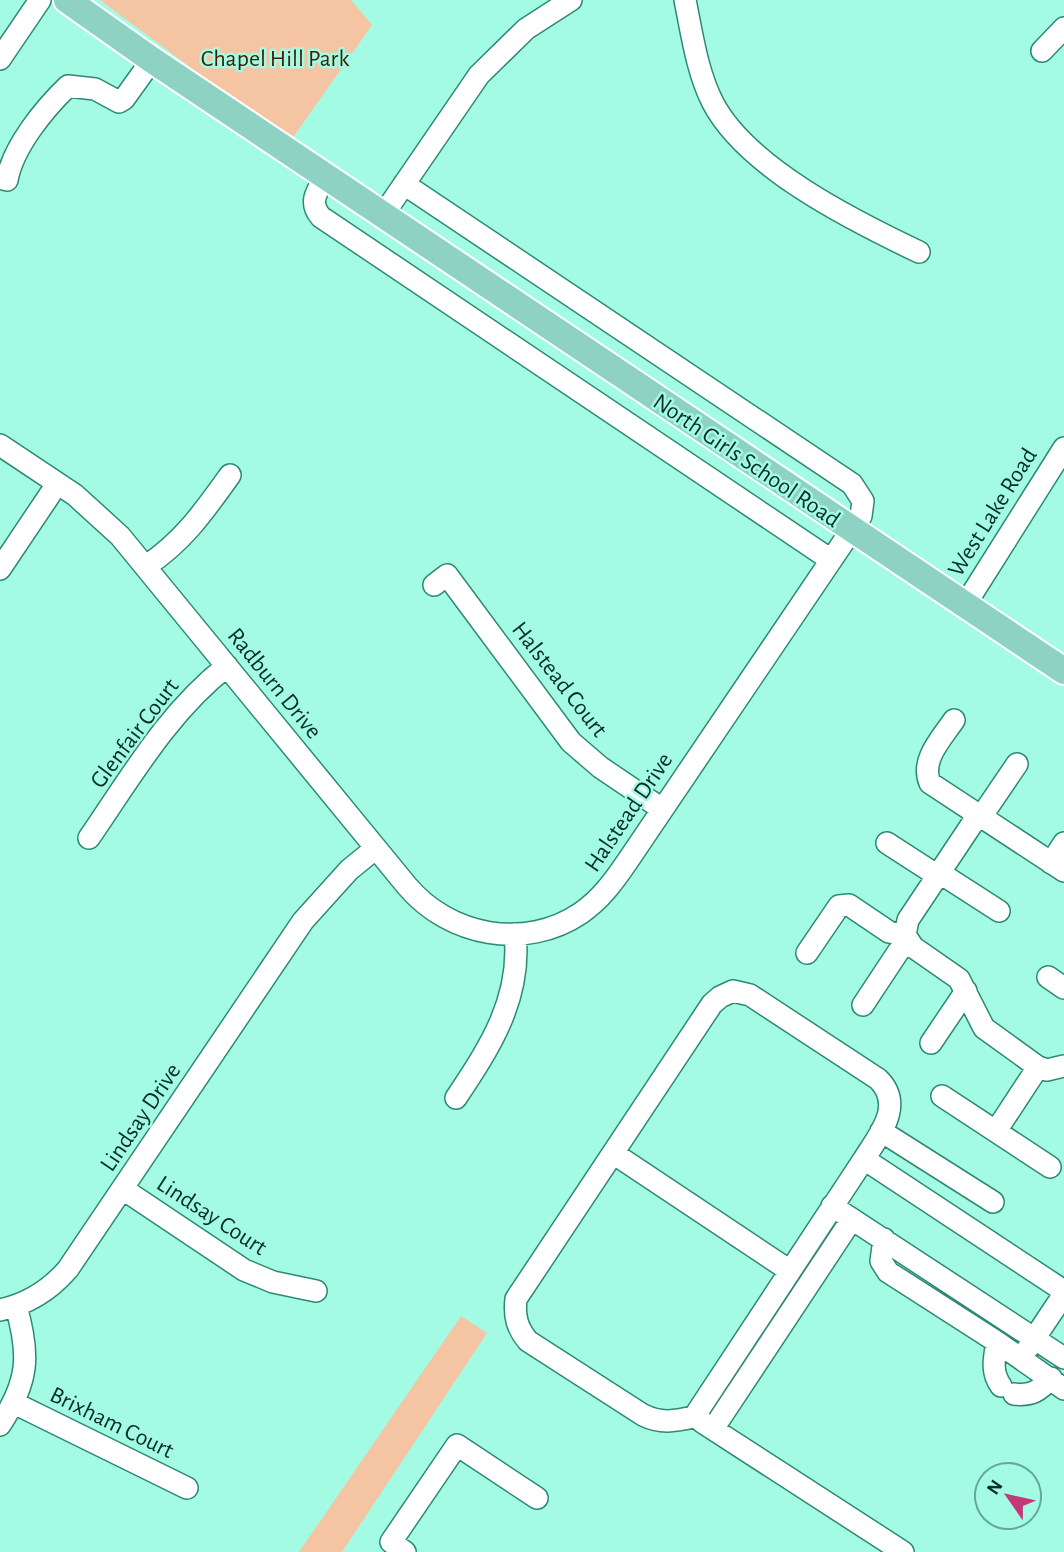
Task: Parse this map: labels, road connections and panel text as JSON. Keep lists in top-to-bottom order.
{
  "streets": {
    "main road": ["North Girls School Road"],
    "street": [
      "West Lake Road",
      "Halstead Court",
      "Radburn Drive",
      "Glenfair Court",
      "Halstead Drive",
      "Lindsay Drive",
      "Lindsay Court",
      "Brixham Court"
    ]
  },
  "crossings": [
    ["North Girls School Road", "Halstead Drive"],
    ["Halstead Court", "Halstead Drive"],
    ["Radburn Drive", "Glenfair Court"],
    ["Radburn Drive", "Halstead Drive"],
    ["Radburn Drive", "Lindsay Drive"],
    ["Lindsay Drive", "Lindsay Court"],
    ["Lindsay Drive", "Brixham Court"]
  ],
  "parks": ["Chapel Hill Park"],
  "north": "top left"
}
